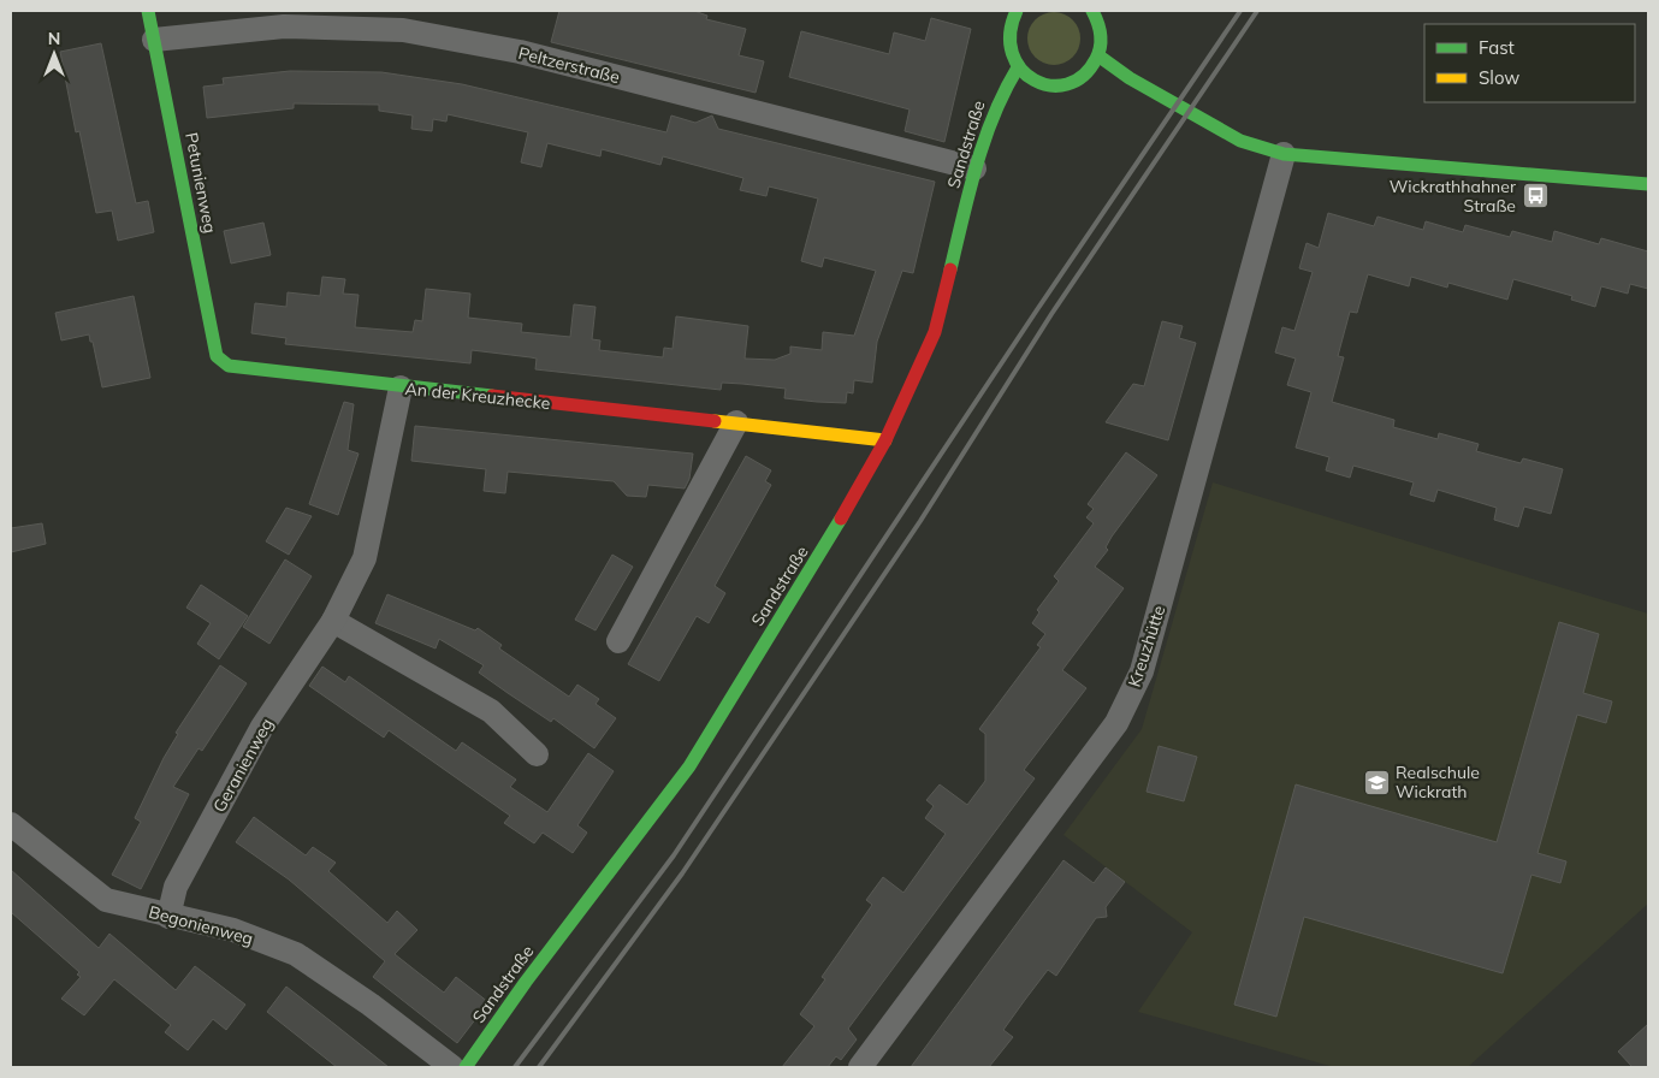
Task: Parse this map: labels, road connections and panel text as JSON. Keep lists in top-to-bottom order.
{
  "streets": {
    "main road": ["Sandstraße", "Petunienweg", "An der Kreuzhecke"],
    "street": [
      "Peltzerstraße",
      "Kreuzhütte",
      "Geranienweg",
      "Begonienweg"
    ]
  },
  "crossings": [
    ["Peltzerstraße", "Sandstraße"],
    ["Peltzerstraße", "Petunienweg"],
    ["Sandstraße", "An der Kreuzhecke"],
    ["Petunienweg", "An der Kreuzhecke"],
    ["An der Kreuzhecke", "Geranienweg"],
    ["Geranienweg", "Begonienweg"]
  ],
  "places": {
    "bus stop": ["Wickrathhahner Straße"],
    "school or university": ["Realschule Wickrath"]
  },
  "legend": ["Fast", "Slow"],
  "north": "top"
}
